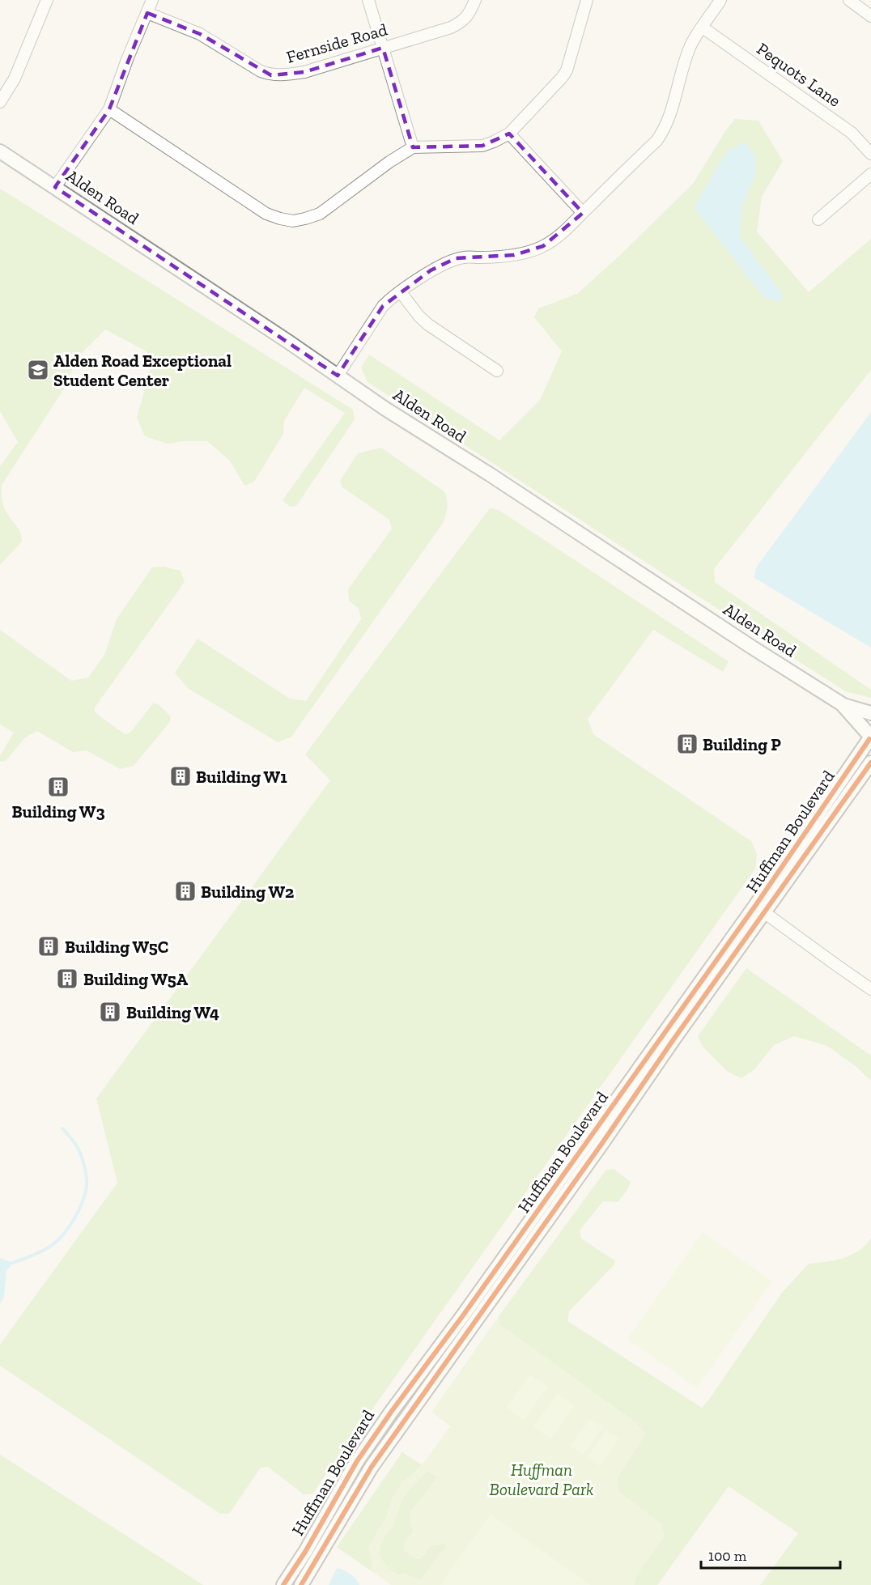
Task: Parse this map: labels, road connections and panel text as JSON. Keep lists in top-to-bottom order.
{
  "streets": {
    "street": [
      "Fernside Road",
      "Pequots Lane",
      "Alden Road",
      "Huffman Boulevard"
    ]
  },
  "crossings": [
    ["Alden Road", "Huffman Boulevard"]
  ],
  "parks": ["Huffman Boulevard Park"],
  "places": {
    "school or university": ["Alden Road Exceptional Student Center"],
    "building": [
      "Building P",
      "Building W1",
      "Building W3",
      "Building W2",
      "Building W5C",
      "Building W5A",
      "Building W4"
    ]
  },
  "scale_bar": "100 m"
}
